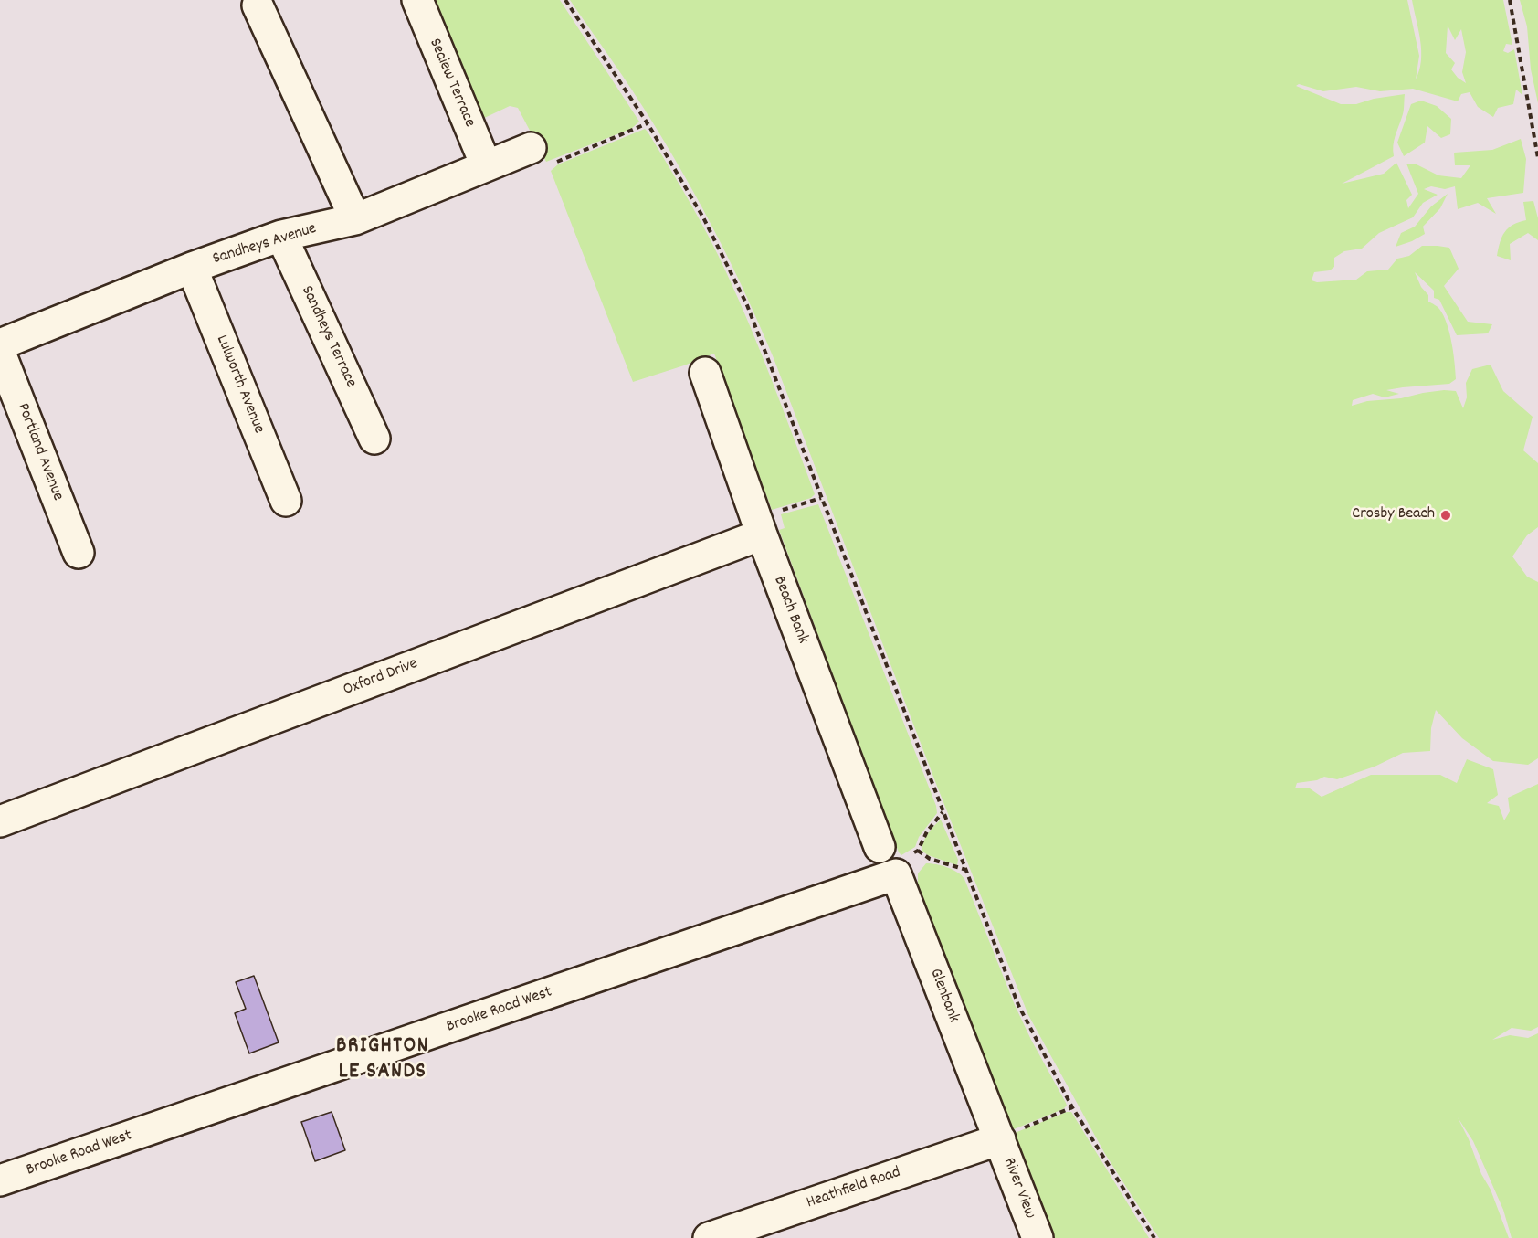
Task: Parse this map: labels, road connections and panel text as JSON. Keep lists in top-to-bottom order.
{
  "streets": {
    "street": [
      "Seaiew Terrace",
      "Sandheys Avenue",
      "Sandheys Terrace",
      "Lulworth Avenue",
      "Portland Avenue",
      "Beach Bank",
      "Oxford Drive",
      "Glenbank",
      "Brooke Road West",
      "Heathfield Road",
      "River View"
    ]
  },
  "crossings": [
    ["Seaiew Terrace", "Sandheys Avenue"],
    ["Sandheys Avenue", "Sandheys Terrace"],
    ["Sandheys Avenue", "Lulworth Avenue"],
    ["Beach Bank", "Oxford Drive"],
    ["Glenbank", "Brooke Road West"],
    ["Glenbank", "Heathfield Road"],
    ["Glenbank", "River View"],
    ["Heathfield Road", "River View"]
  ],
  "districts": ["BRIGHTON LE SANDS"],
  "places": ["Crosby Beach"]
}
